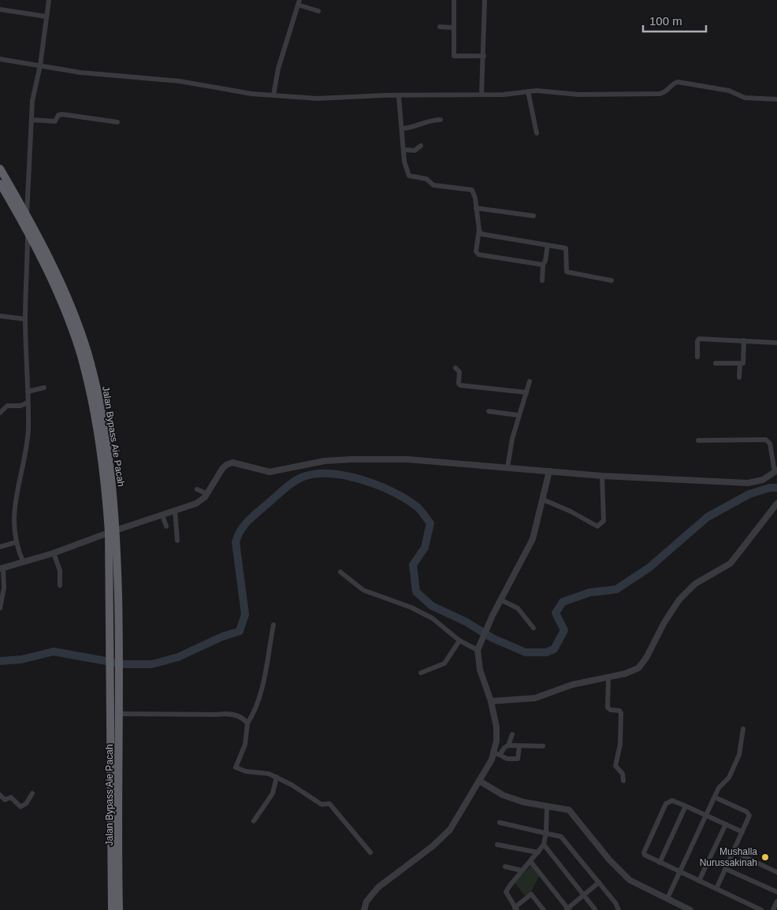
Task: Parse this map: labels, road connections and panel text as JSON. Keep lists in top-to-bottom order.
{
  "streets": {
    "highway": ["Jalan Bypass Aie Pacah"]
  },
  "places": ["Mushalla Nurussakinah"],
  "scale_bar": "100 m"
}
